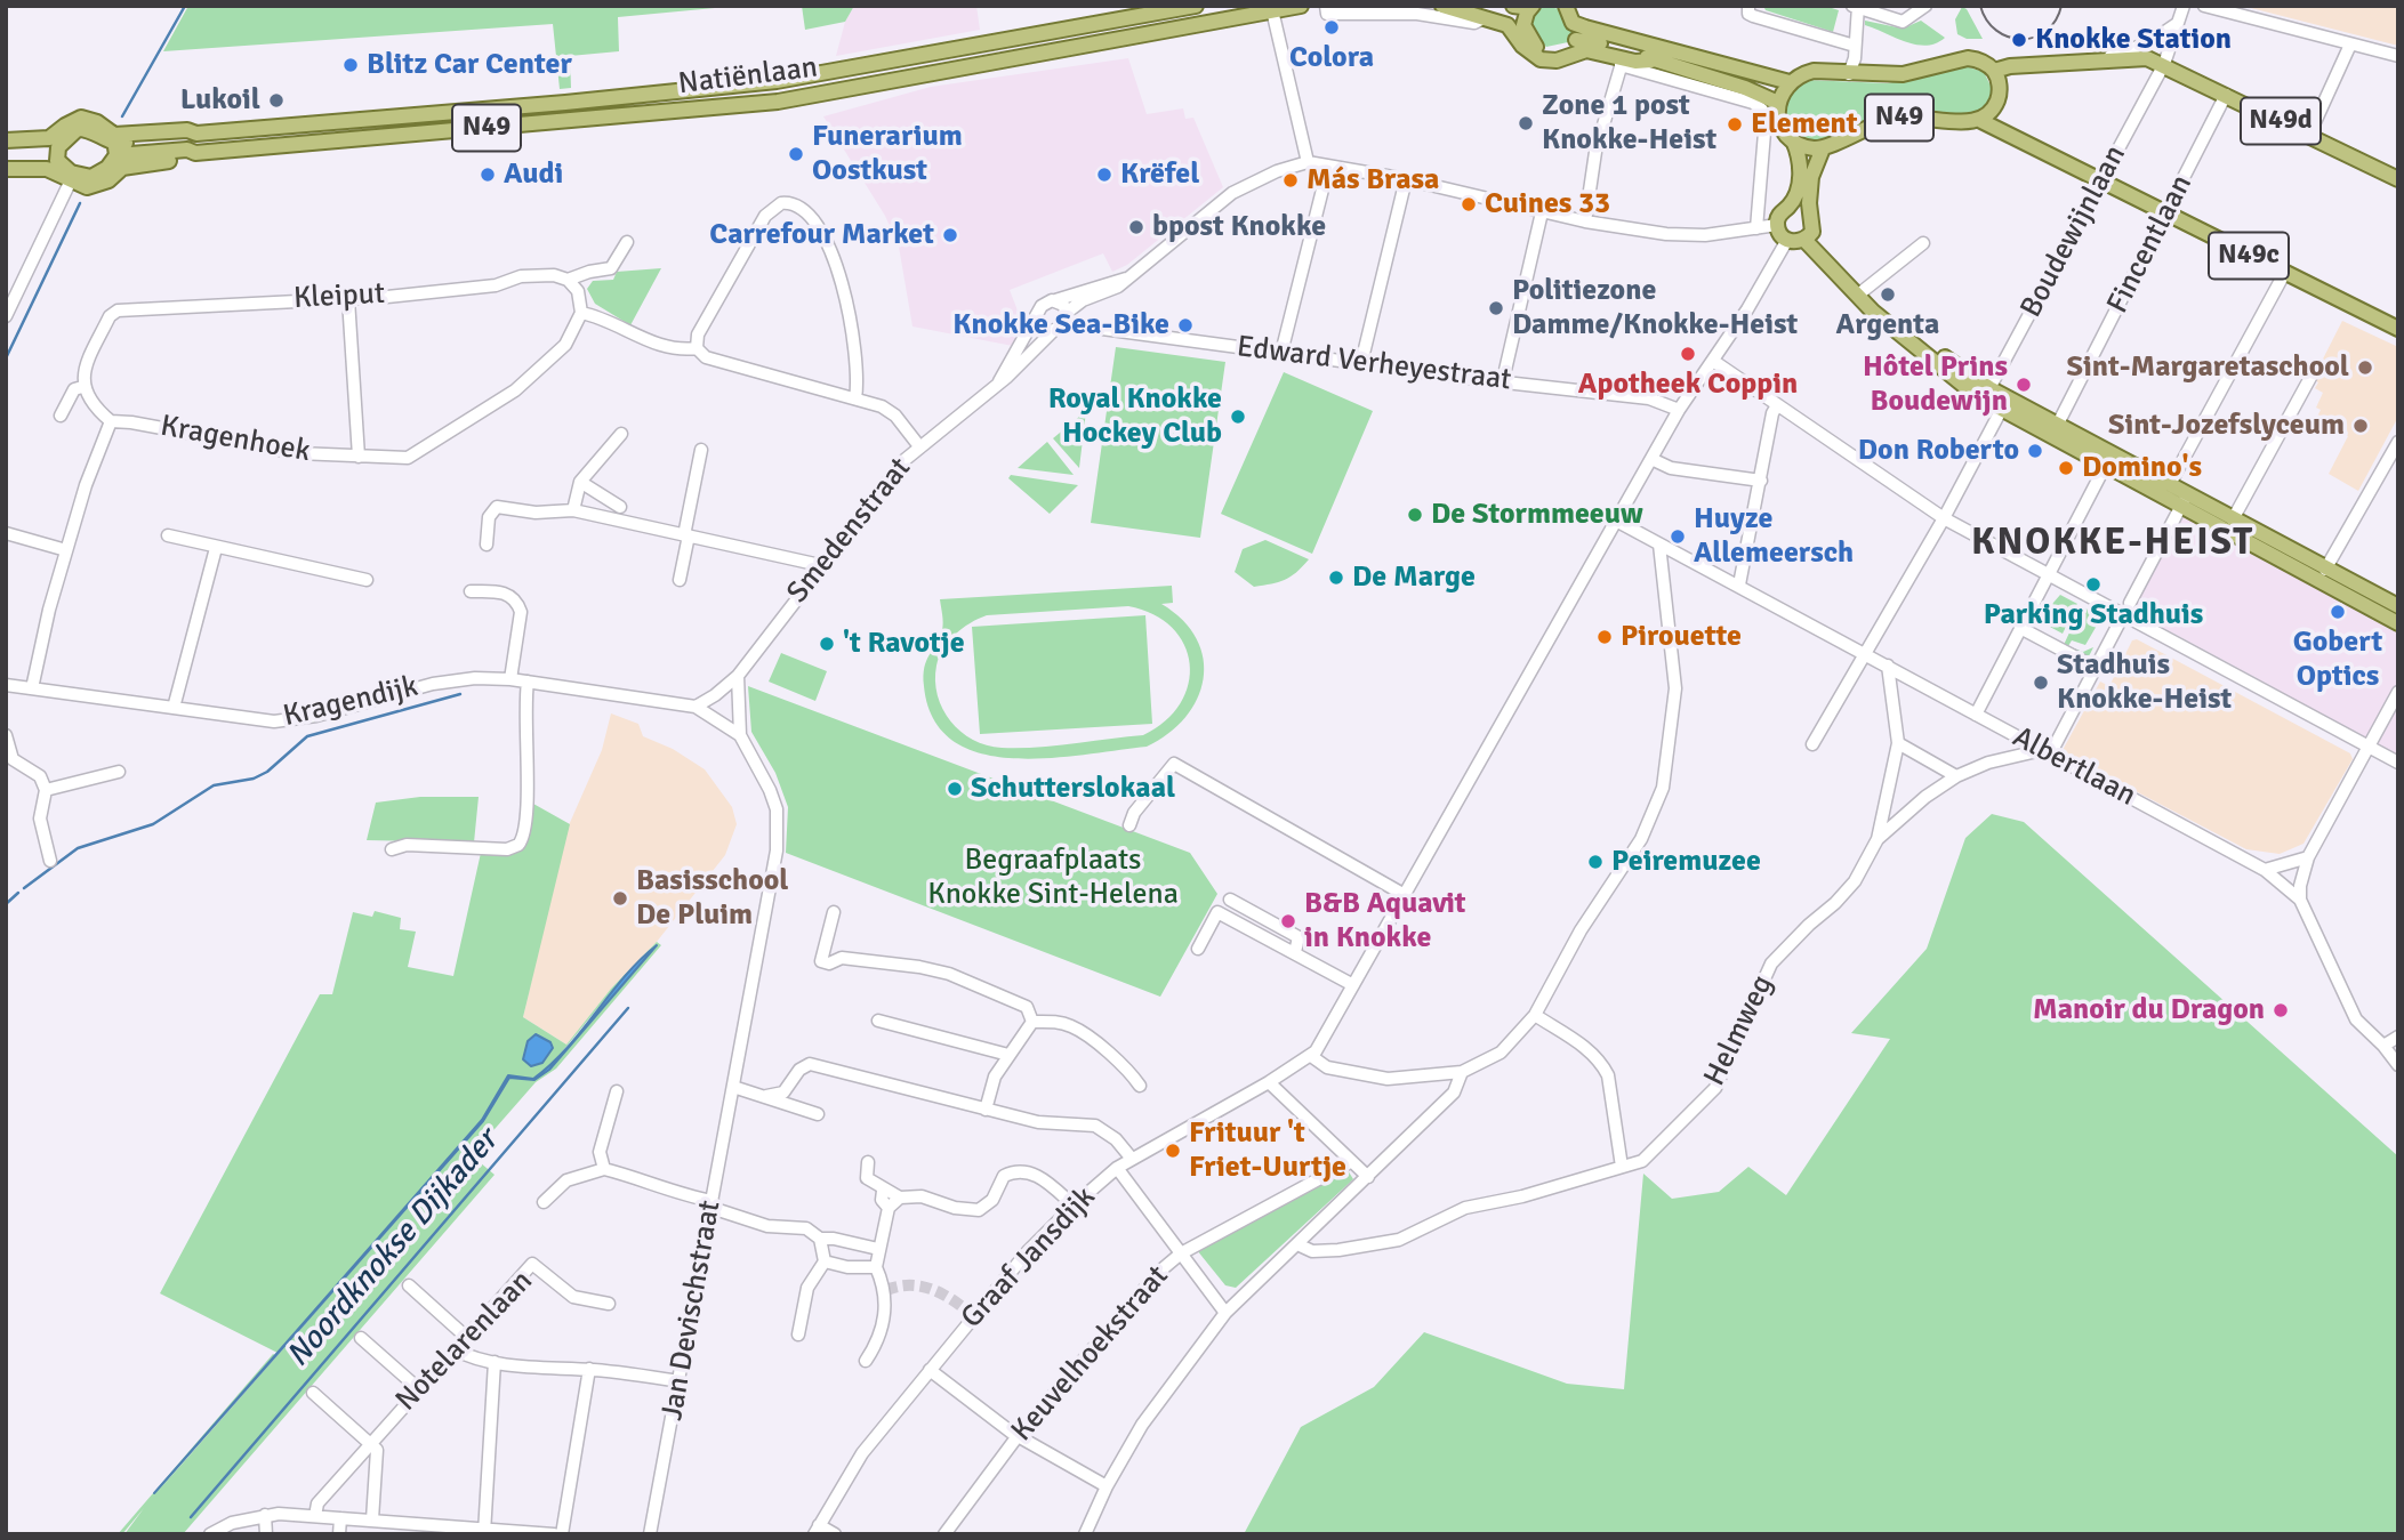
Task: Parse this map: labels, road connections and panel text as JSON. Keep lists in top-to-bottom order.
{
  "streets": {
    "main road": [
      "Natiënlaan",
      "N49",
      "N49d",
      "N49c"
    ],
    "street": [
      "Boudewijnlaan",
      "Fincentlaan",
      "Kleiput",
      "Edward Verheyestraat",
      "Kragenhoek",
      "Smedenstraat",
      "Kragendijk",
      "Albertlaan",
      "Helmweg",
      "Graaf Jansdijk",
      "Jan Devischstraat",
      "Notelarenlaan",
      "Keuvelhoekstraat"
    ]
  },
  "crossings": [
    ["N49", "N49d"],
    ["N49", "N49c"],
    ["N49d", "Boudewijnlaan"],
    ["N49d", "Fincentlaan"],
    ["Boudewijnlaan", "N49c"],
    ["Fincentlaan", "N49c"],
    ["Edward Verheyestraat", "Smedenstraat"],
    ["Smedenstraat", "Kragendijk"],
    ["Smedenstraat", "Jan Devischstraat"],
    ["Kragendijk", "Jan Devischstraat"],
    ["Albertlaan", "Helmweg"]
  ],
  "districts": ["KNOKKE-HEIST"],
  "water": ["Noordknokse Dijkader"],
  "parks": ["Begraafplaats Knokke Sint-Helena"],
  "places": [
    "Colora",
    "Knokke Station",
    "Blitz Car Center",
    "Lukoil",
    "Zone 1 post Knokke-Heist",
    "Element",
    "Funerarium Oostkust",
    "Audi",
    "Krëfel",
    "Más Brasa",
    "Cuines 33",
    "bpost Knokke",
    "Carrefour Market",
    "Argenta",
    "Politiezone Damme/Knokke-Heist",
    "Knokke Sea-Bike",
    "Apotheek Coppin",
    "Sint-Margaretaschool",
    "Hôtel Prins Boudewijn",
    "Royal Knokke Hockey Club",
    "Sint-Jozefslyceum",
    "Don Roberto",
    "Domino's",
    "De Stormmeeuw",
    "Huyze Allemeersch",
    "De Marge",
    "Parking Stadhuis",
    "Gobert Optics",
    "Pirouette",
    "'t Ravotje",
    "Stadhuis Knokke-Heist",
    "Schutterslokaal",
    "Peiremuzee",
    "Basisschool De Pluim",
    "B&B Aquavit in Knokke",
    "Manoir du Dragon",
    "Frituur 't Friet-Uurtje"
  ]
}
